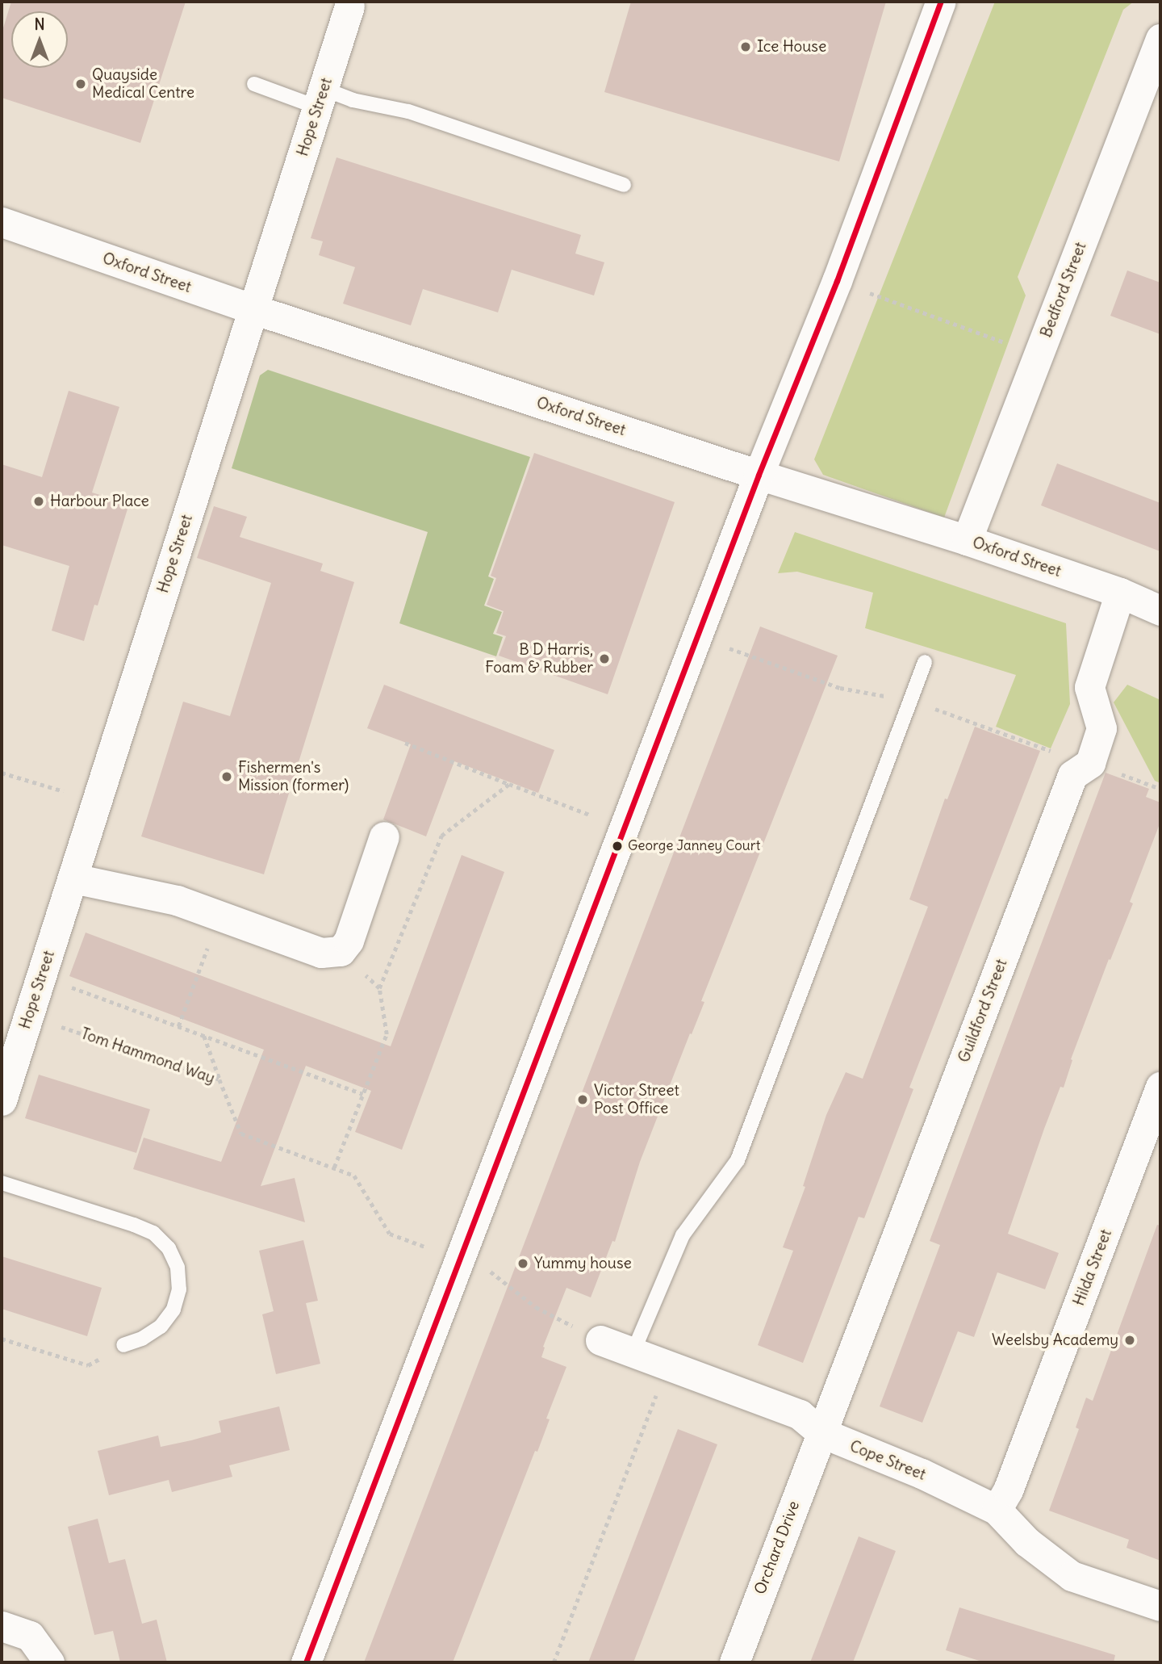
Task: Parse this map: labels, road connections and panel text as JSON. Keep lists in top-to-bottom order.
{
  "streets": {
    "street": [
      "Hope Street",
      "Oxford Street",
      "Bedford Street",
      "Guildford Street",
      "Hilda Street",
      "Cope Street",
      "Orchard Drive"
    ],
    "path": ["Tom Hammond Way"]
  },
  "crossings": [
    ["Hope Street", "Oxford Street"],
    ["Hope Street", "Tom Hammond Way"],
    ["Oxford Street", "Bedford Street"],
    ["Oxford Street", "Guildford Street"],
    ["Guildford Street", "Cope Street"],
    ["Guildford Street", "Orchard Drive"],
    ["Tom Hammond Way", "Cope Street"],
    ["Hilda Street", "Cope Street"],
    ["Cope Street", "Orchard Drive"]
  ],
  "places": [
    "Ice House",
    "Quayside Medical Centre",
    "Harbour Place",
    "B D Harris, Foam & Rubber",
    "Fishermen's Mission (former)",
    "George Janney Court",
    "Victor Street Post Office",
    "Yummy house",
    "Weelsby Academy"
  ],
  "north": "top"
}
